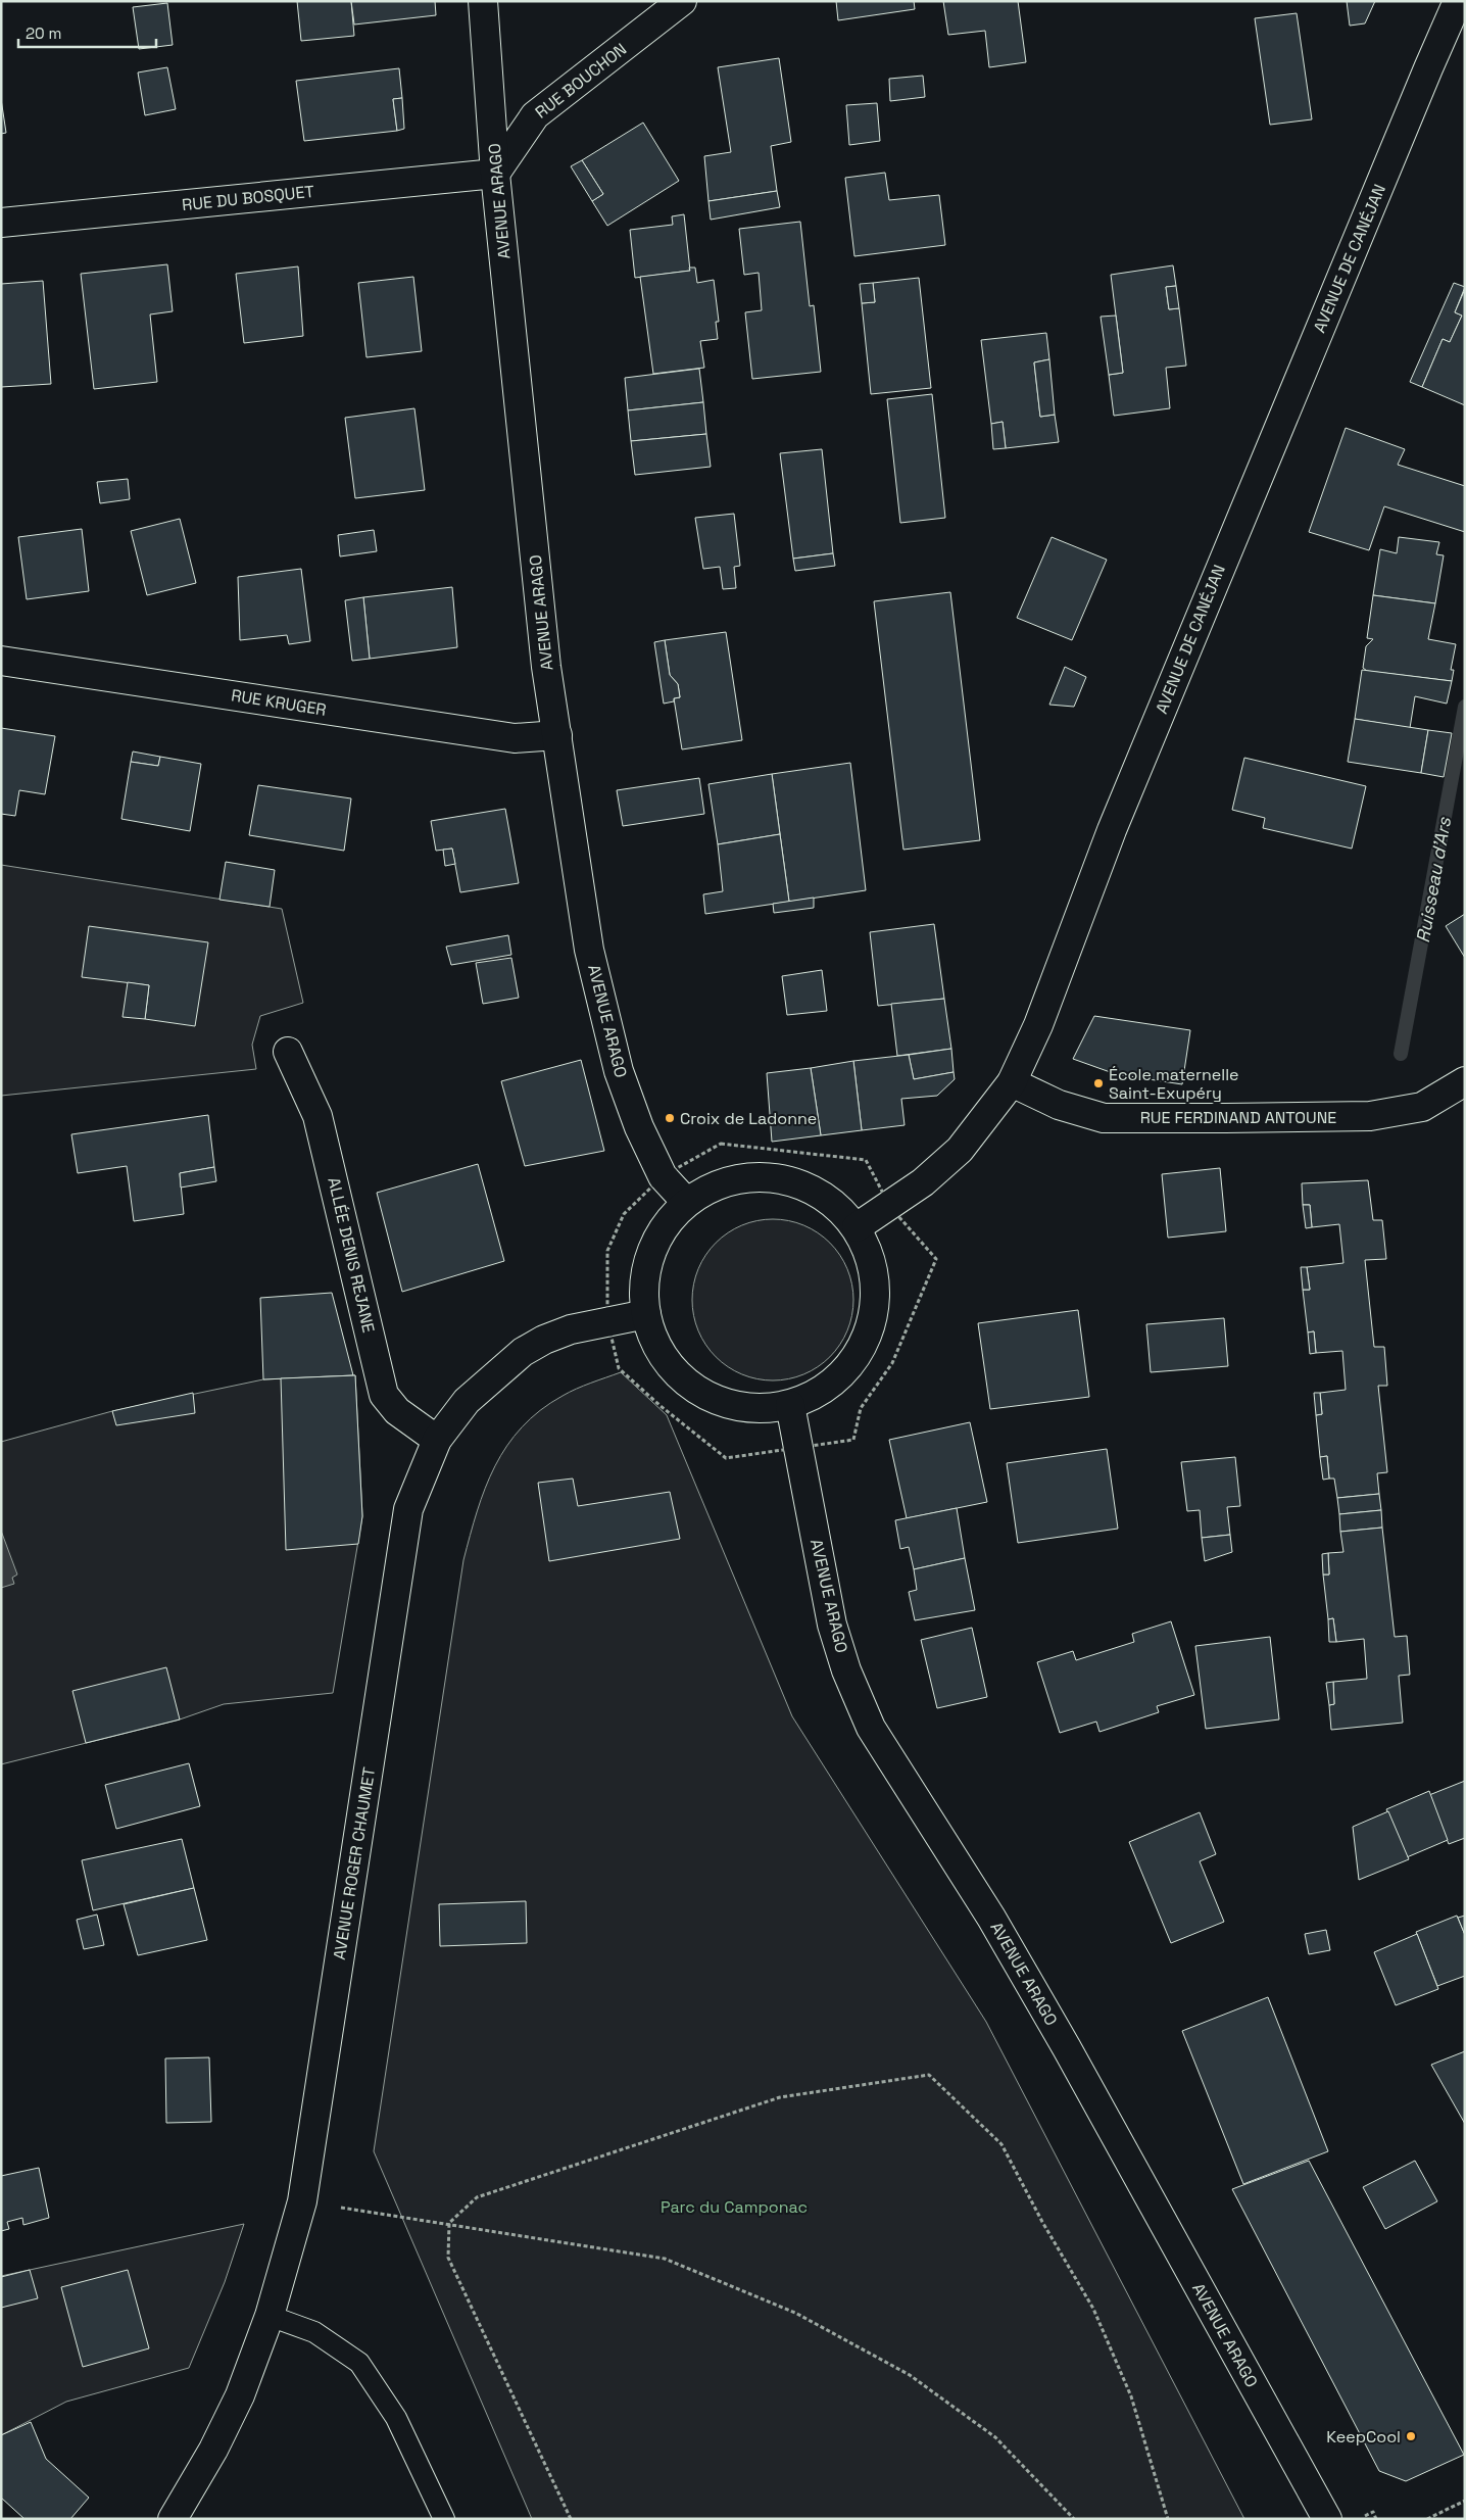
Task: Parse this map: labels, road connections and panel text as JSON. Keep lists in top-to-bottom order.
{
  "streets": {
    "street": [
      "RUE BOUCHON",
      "RUE DU BOSQUET",
      "AVENUE ARAGO",
      "AVENUE DE CANÉJAN",
      "RUE KRUGER",
      "RUE FERDINAND ANTOUNE",
      "ALLÉE DENIS REJANE",
      "AVENUE ROGER CHAUMET"
    ]
  },
  "crossings": [
    ["RUE BOUCHON", "RUE DU BOSQUET"],
    ["RUE BOUCHON", "AVENUE ARAGO"],
    ["RUE DU BOSQUET", "AVENUE ARAGO"],
    ["AVENUE ARAGO", "RUE KRUGER"],
    ["AVENUE DE CANÉJAN", "RUE FERDINAND ANTOUNE"],
    ["ALLÉE DENIS REJANE", "AVENUE ROGER CHAUMET"]
  ],
  "water": ["Ruisseau d'Ars"],
  "parks": ["Parc du Camponac"],
  "places": ["École maternelle Saint-Exupéry", "Croix de Ladonne", "KeepCool"],
  "scale_bar": "20 m"
}
